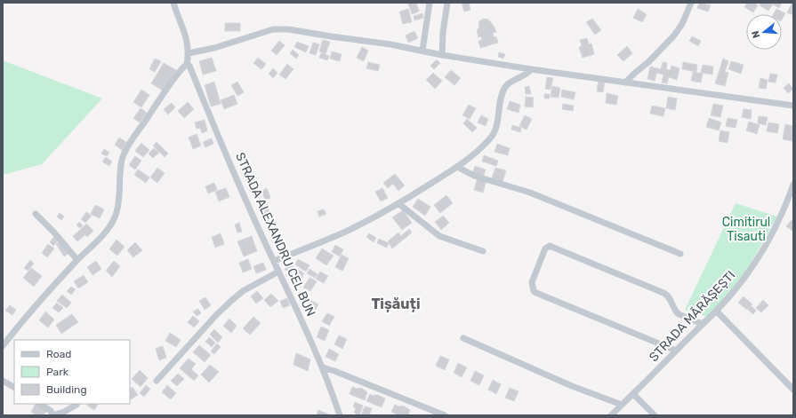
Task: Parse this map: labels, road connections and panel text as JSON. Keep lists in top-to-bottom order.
{
  "streets": {
    "street": ["STRADA ALEXANDRU CEL BUN", "STRADA MĂRĂȘEȘTI"]
  },
  "districts": ["Tișăuți"],
  "parks": ["Cimitirul Tisauti"],
  "legend": ["Road", "Park", "Building"],
  "north": "left"
}
